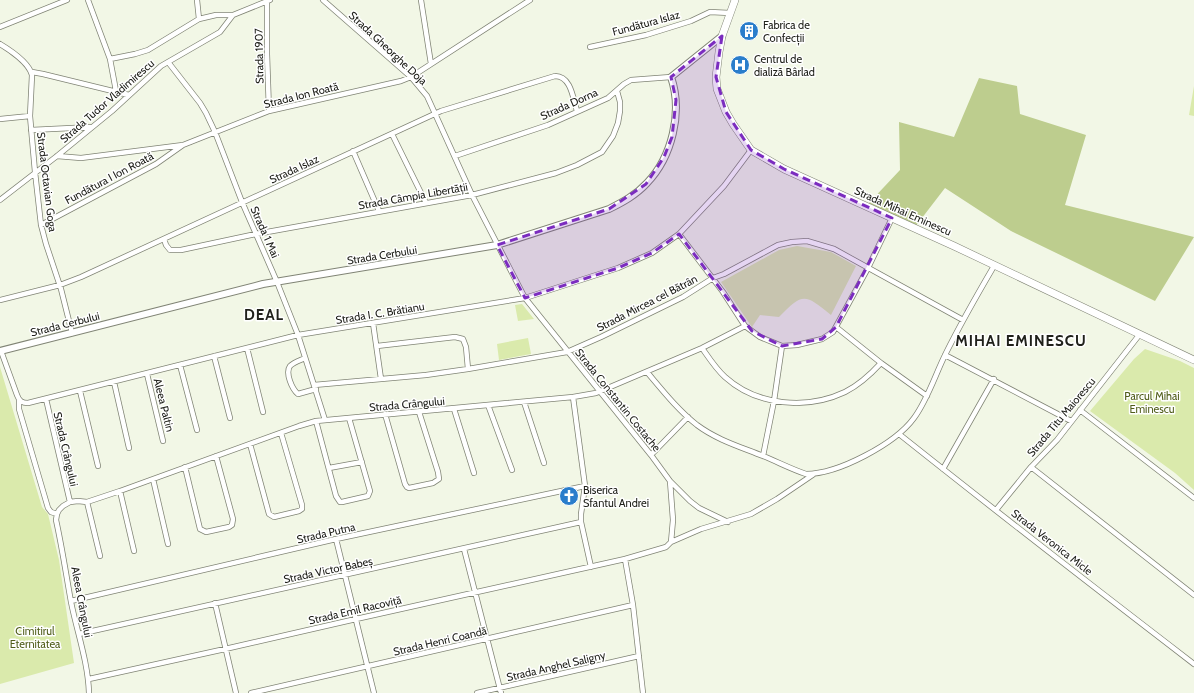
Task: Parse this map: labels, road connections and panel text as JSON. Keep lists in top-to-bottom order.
{
  "streets": {
    "main road": ["Strada Mihai Eminescu"],
    "street": [
      "Fundătura Islaz",
      "Strada Gheorghe Doja",
      "Strada 1907",
      "Strada Ion Roată",
      "Strada Tudor Vladimirescu",
      "Strada Dorna",
      "Strada Islaz",
      "Fundătura I Ion Roată",
      "Strada Octavian Goga",
      "Strada Câmpia Libertății",
      "Strada 1 Mai",
      "Strada Cerbului",
      "Strada Mircea cel Bătrân",
      "Strada I. C. Brătianu",
      "Strada Constantin Costache",
      "Strada Crângului",
      "Aleea Paltin",
      "Strada Titu Maiorescu",
      "Strada Putna",
      "Strada Veronica Micle",
      "Strada Victor Babeș",
      "Aleea Crângului",
      "Strada Emil Racoviță",
      "Strada Henri Coandă",
      "Strada Anghel Saligny"
    ]
  },
  "crossings": [
    ["Fundătura Islaz", "Strada Mihai Eminescu"],
    ["Strada Gheorghe Doja", "Strada Ion Roată"],
    ["Strada Gheorghe Doja", "Strada Islaz"],
    ["Strada Gheorghe Doja", "Strada Constantin Costache"],
    ["Strada 1907", "Strada Ion Roată"],
    ["Strada Ion Roată", "Strada Tudor Vladimirescu"],
    ["Strada Ion Roată", "Fundătura I Ion Roată"],
    ["Strada Ion Roată", "Strada 1 Mai"],
    ["Strada Tudor Vladimirescu", "Strada Octavian Goga"],
    ["Strada Tudor Vladimirescu", "Strada 1 Mai"],
    ["Strada Dorna", "Strada Islaz"],
    ["Strada Dorna", "Strada Câmpia Libertății"],
    ["Strada Dorna", "Strada Cerbului"],
    ["Strada Dorna", "Strada Constantin Costache"],
    ["Strada Islaz", "Strada Octavian Goga"],
    ["Strada Islaz", "Strada Câmpia Libertății"],
    ["Strada Islaz", "Strada 1 Mai"],
    ["Strada Islaz", "Strada Constantin Costache"],
    ["Fundătura I Ion Roată", "Strada Octavian Goga"],
    ["Strada Octavian Goga", "Strada Cerbului"],
    ["Strada Câmpia Libertății", "Strada 1 Mai"],
    ["Strada Câmpia Libertății", "Strada Constantin Costache"],
    ["Strada Mihai Eminescu", "Strada I. C. Brătianu"],
    ["Strada Mihai Eminescu", "Strada Titu Maiorescu"],
    ["Strada 1 Mai", "Strada Cerbului"],
    ["Strada 1 Mai", "Strada Mircea cel Bătrân"],
    ["Strada 1 Mai", "Strada I. C. Brătianu"],
    ["Strada 1 Mai", "Strada Crângului"],
    ["Strada Cerbului", "Strada Constantin Costache"],
    ["Strada Mircea cel Bătrân", "Strada Constantin Costache"],
    ["Strada I. C. Brătianu", "Strada Constantin Costache"],
    ["Strada I. C. Brătianu", "Strada Crângului"],
    ["Strada I. C. Brătianu", "Aleea Paltin"],
    ["Strada Constantin Costache", "Strada Crângului"],
    ["Strada Crângului", "Aleea Crângului"],
    ["Strada Titu Maiorescu", "Strada Veronica Micle"],
    ["Strada Putna", "Aleea Crângului"],
    ["Strada Victor Babeș", "Aleea Crângului"],
    ["Aleea Crângului", "Strada Emil Racoviță"]
  ],
  "districts": ["DEAL", "MIHAI EMINESCU"],
  "parks": ["Parcul Mihai Eminescu", "Cimitirul Eternitatea"],
  "places": {
    "building": ["Fabrica de Confecții"],
    "hospital": ["Centrul de dializă Bârlad"],
    "church": ["Biserica Sfantul Andrei"]
  }
}
